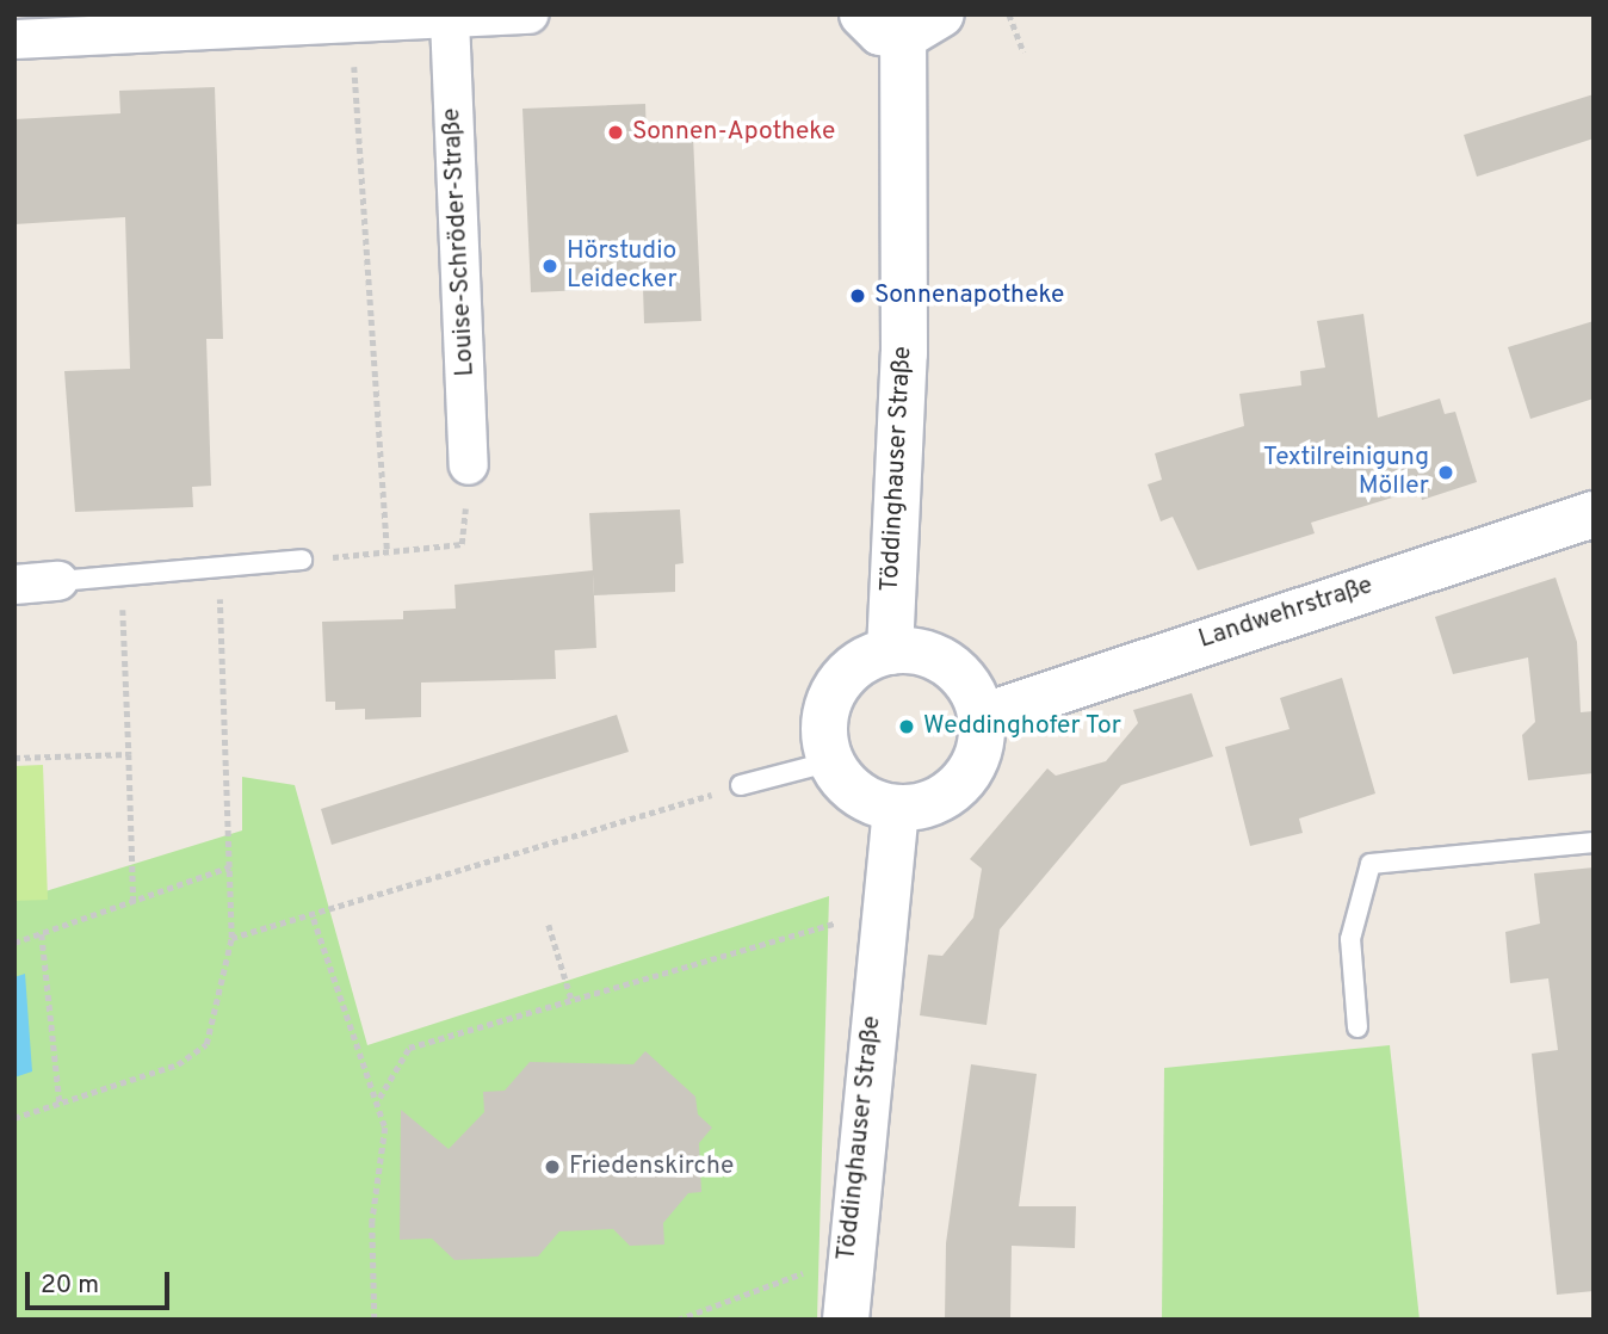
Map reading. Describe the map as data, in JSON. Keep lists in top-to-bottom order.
{
  "streets": {
    "main road": ["Töddinghauser Straße", "Landwehrstraße"],
    "street": ["Louise-Schröder-Straße"]
  },
  "crossings": [
    ["Töddinghauser Straße", "Landwehrstraße"]
  ],
  "places": [
    "Sonnen-Apotheke",
    "Hörstudio Leidecker",
    "Sonnenapotheke",
    "Textilreinigung Möller",
    "Weddinghofer Tor",
    "Friedenskirche"
  ],
  "scale_bar": "20 m"
}
